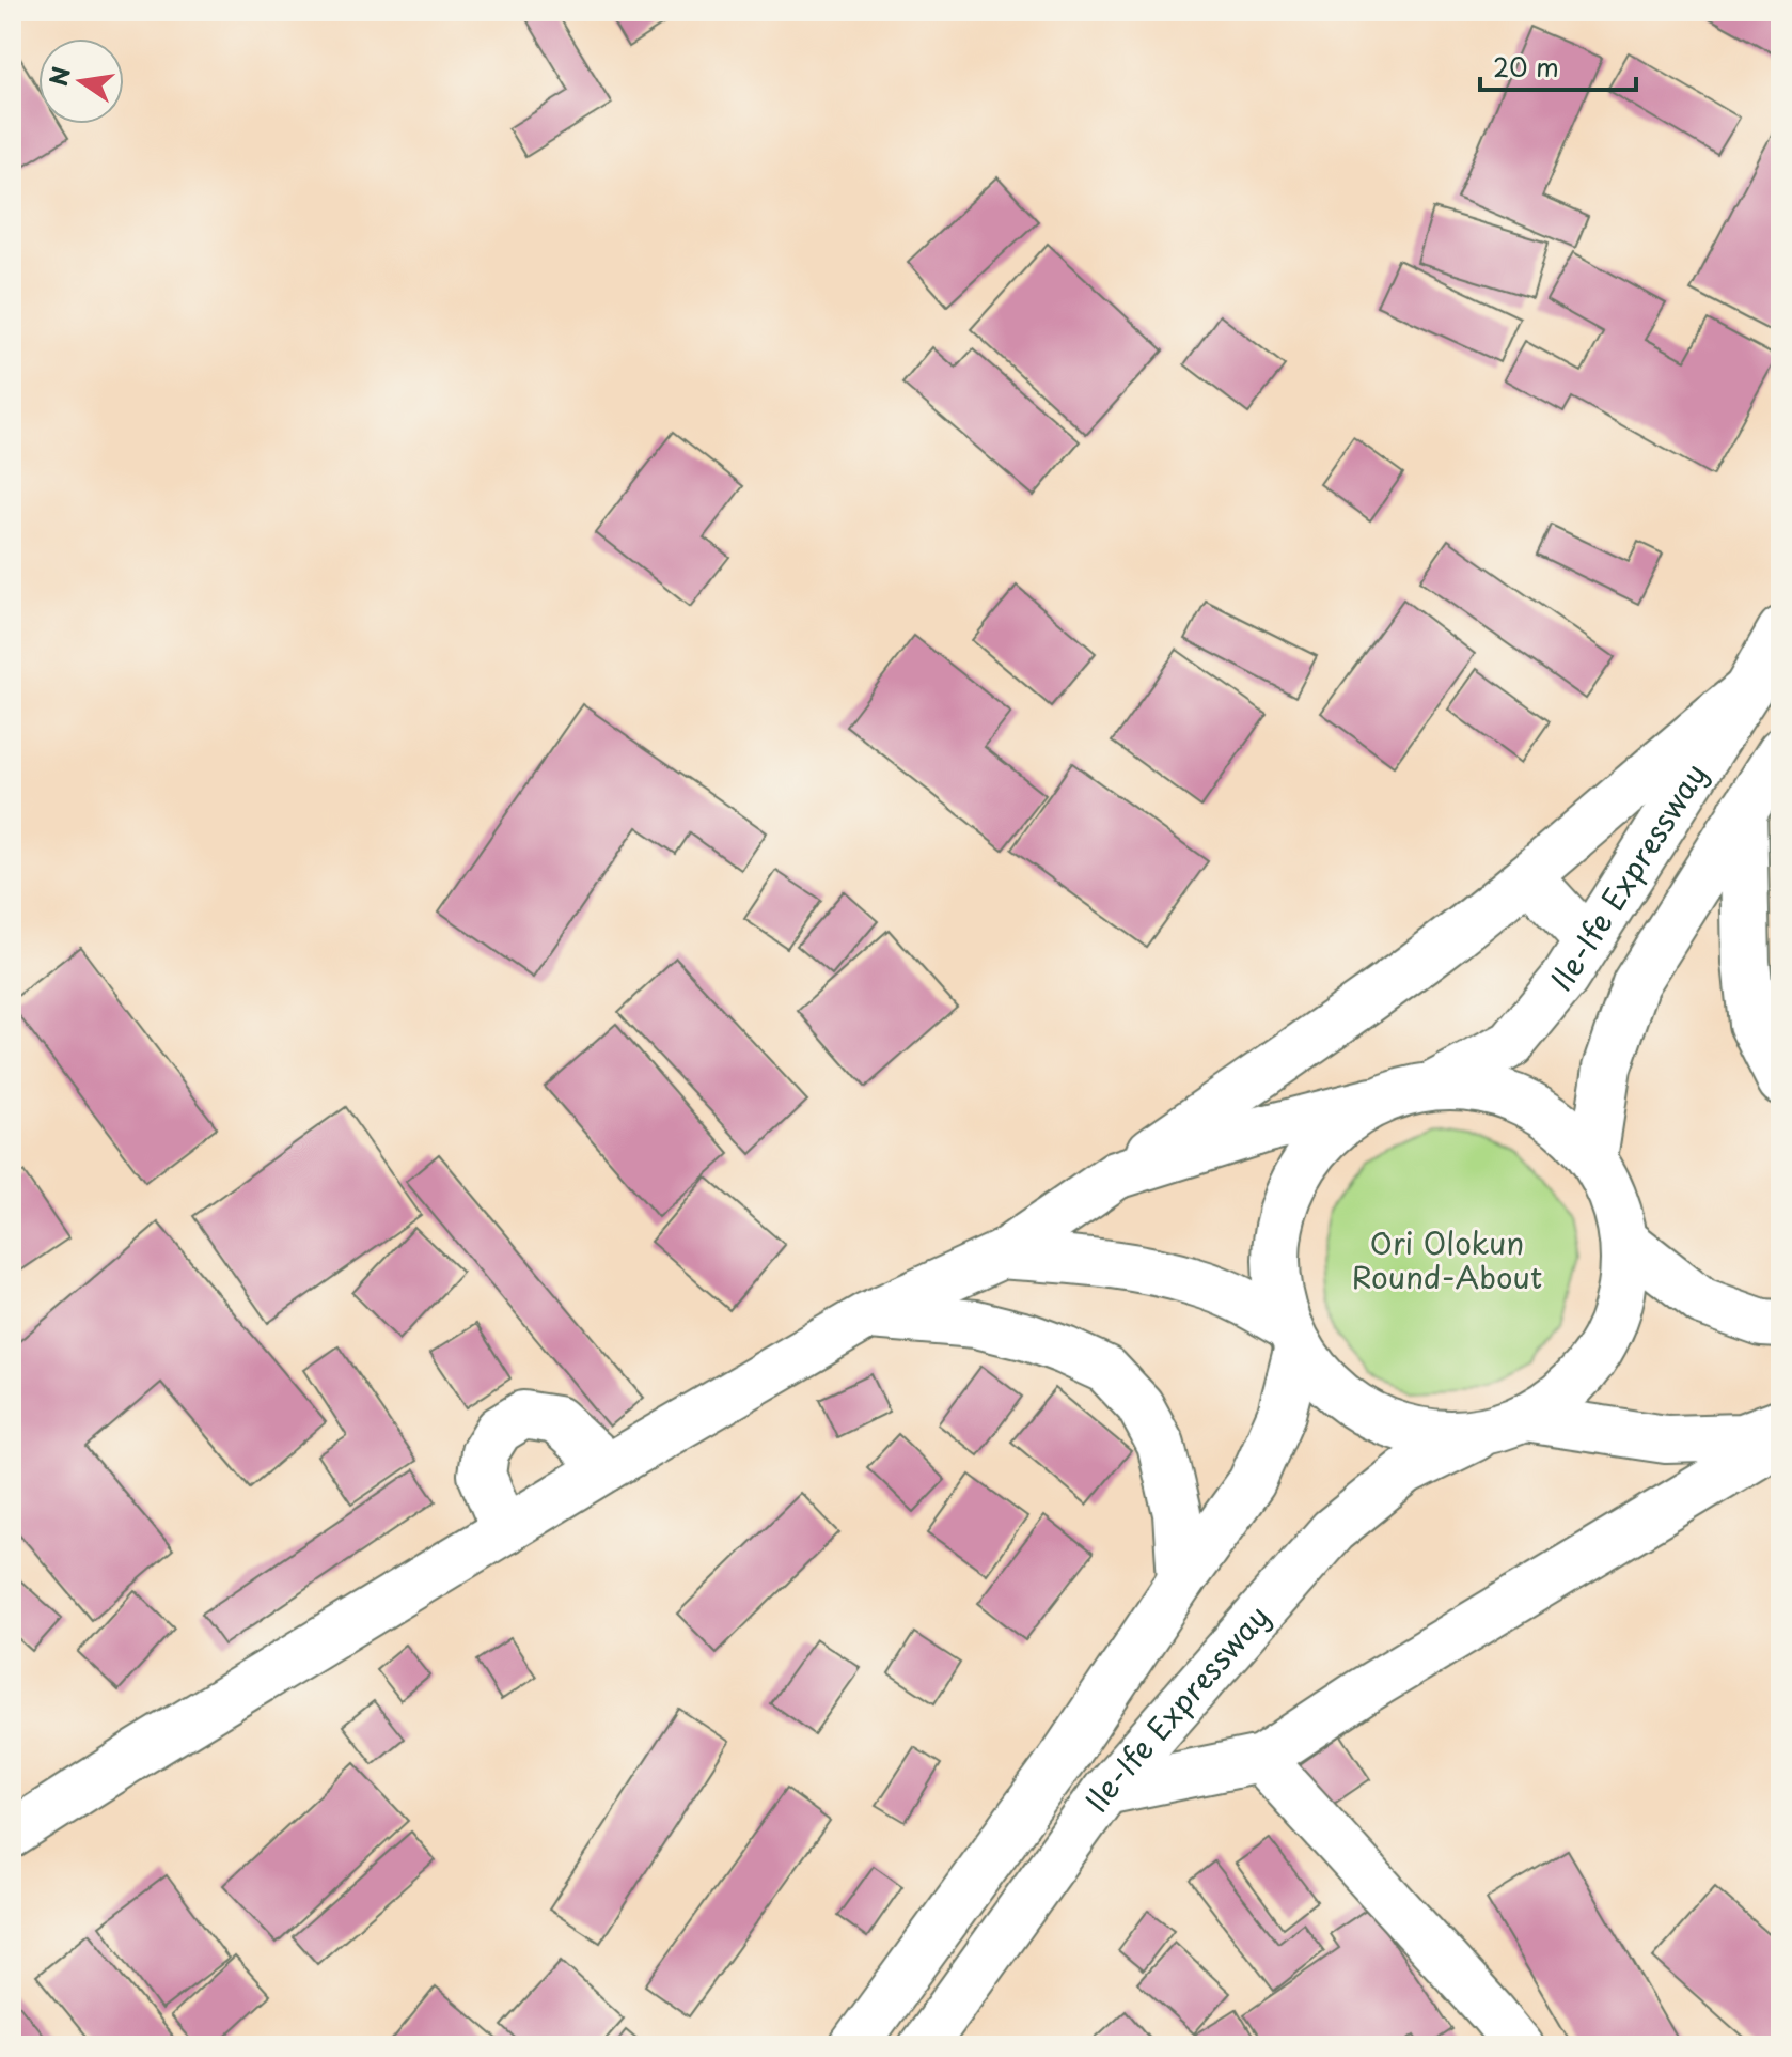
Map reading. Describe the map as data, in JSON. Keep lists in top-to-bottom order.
{
  "streets": {
    "main road": ["Ile-Ife Expressway"]
  },
  "parks": ["Ori Olokun Round-About"],
  "scale_bar": "20 m",
  "north": "left"
}
